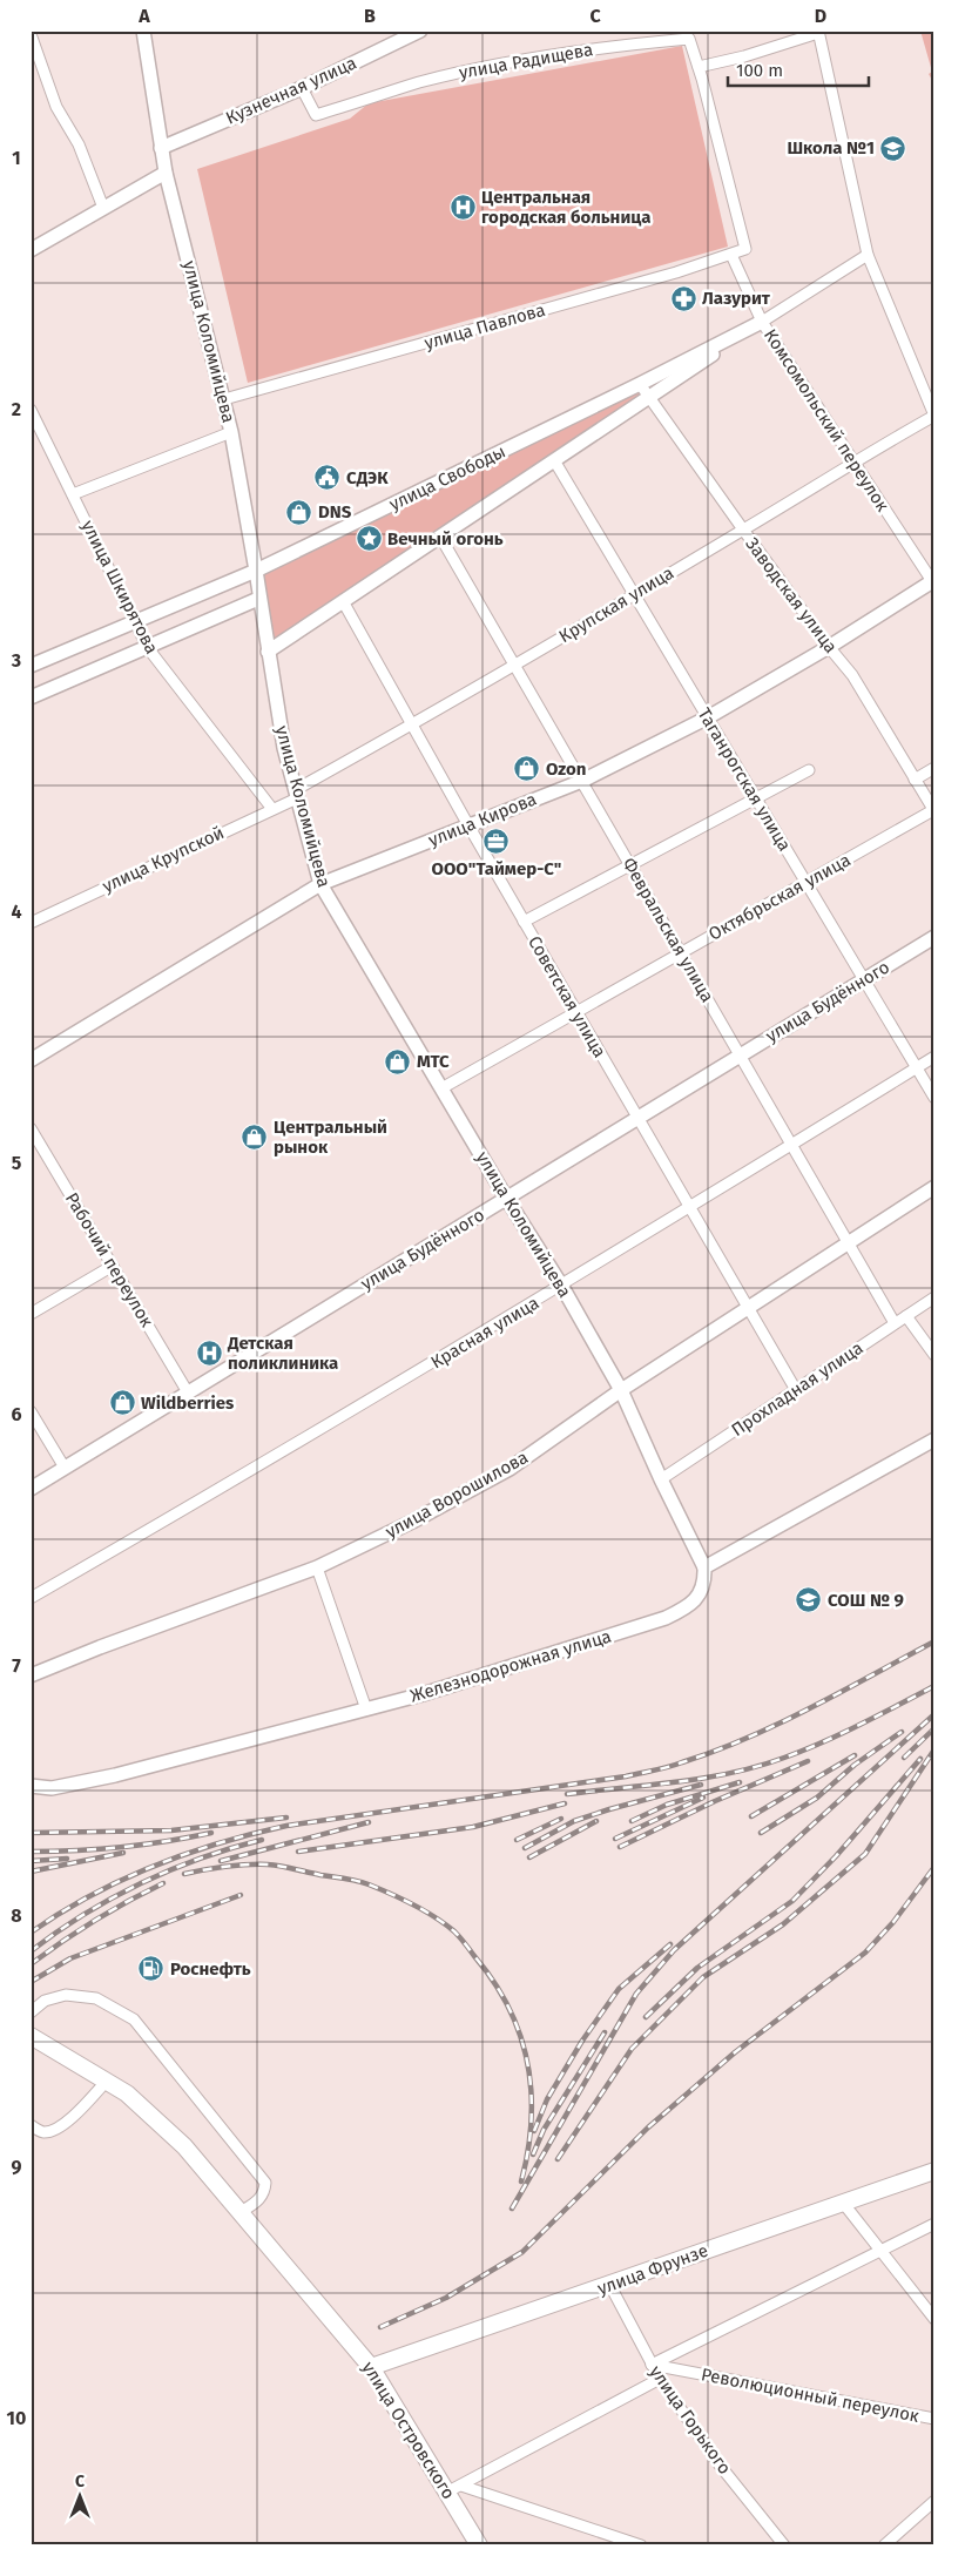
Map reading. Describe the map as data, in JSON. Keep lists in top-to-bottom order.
{
  "streets": {
    "main road": ["улица Фрунзе", "улица Островского"],
    "street": [
      "улица Радищева",
      "Кузнечная улица",
      "улица Павлова",
      "улица Коломийцева",
      "Комсомольский переулок",
      "улица Свободы",
      "улица Шкирятова",
      "Заводская улица",
      "Крупская улица",
      "Таганрогская улица",
      "улица Кирова",
      "улица Крупской",
      "Октябрьская улица",
      "Февральская улица",
      "Советская улица",
      "улица Будённого",
      "Рабочий переулок",
      "Красная улица",
      "Прохладная улица",
      "улица Ворошилова",
      "Железнодорожная улица",
      "Революционный переулок",
      "улица Горького"
    ]
  },
  "crossings": [
    ["улица Радищева", "Кузнечная улица"],
    ["улица Радищева", "улица Павлова"],
    ["Кузнечная улица", "улица Коломийцева"],
    ["улица Павлова", "улица Коломийцева"],
    ["улица Павлова", "Комсомольский переулок"],
    ["улица Коломийцева", "улица Свободы"],
    ["улица Коломийцева", "Крупская улица"],
    ["улица Коломийцева", "улица Кирова"],
    ["улица Коломийцева", "улица Крупской"],
    ["улица Коломийцева", "Октябрьская улица"],
    ["улица Коломийцева", "улица Будённого"],
    ["улица Коломийцева", "Красная улица"],
    ["улица Коломийцева", "Прохладная улица"],
    ["улица Коломийцева", "улица Ворошилова"],
    ["улица Коломийцева", "Железнодорожная улица"],
    ["Комсомольский переулок", "улица Свободы"],
    ["Комсомольский переулок", "Крупская улица"],
    ["Комсомольский переулок", "улица Кирова"],
    ["улица Свободы", "улица Шкирятова"],
    ["улица Свободы", "Заводская улица"],
    ["улица Свободы", "Таганрогская улица"],
    ["улица Свободы", "Февральская улица"],
    ["улица Свободы", "Советская улица"],
    ["улица Шкирятова", "улица Крупской"],
    ["Заводская улица", "Крупская улица"],
    ["Заводская улица", "улица Кирова"],
    ["Заводская улица", "Октябрьская улица"],
    ["Крупская улица", "Таганрогская улица"],
    ["Крупская улица", "улица Крупской"],
    ["Крупская улица", "Февральская улица"],
    ["Крупская улица", "Советская улица"],
    ["Таганрогская улица", "улица Кирова"],
    ["Таганрогская улица", "Октябрьская улица"],
    ["Таганрогская улица", "улица Будённого"],
    ["Таганрогская улица", "Красная улица"],
    ["улица Кирова", "Февральская улица"],
    ["улица Кирова", "Советская улица"],
    ["Октябрьская улица", "Февральская улица"],
    ["Октябрьская улица", "Советская улица"],
    ["Февральская улица", "улица Будённого"],
    ["Февральская улица", "Красная улица"],
    ["Февральская улица", "Прохладная улица"],
    ["Февральская улица", "улица Ворошилова"],
    ["Советская улица", "улица Будённого"],
    ["Советская улица", "Красная улица"],
    ["Советская улица", "Прохладная улица"],
    ["Советская улица", "улица Ворошилова"],
    ["улица Будённого", "Рабочий переулок"],
    ["улица Фрунзе", "улица Горького"],
    ["улица Фрунзе", "улица Островского"],
    ["Революционный переулок", "улица Горького"]
  ],
  "places": {
    "school or university": ["Школа №1", "СОШ № 9"],
    "hospital": ["Центральная городская больница", "Детская поликлиника"],
    "pharmacy": ["Лазурит"],
    "public building": ["СДЭК"],
    "shop": [
      "DNS",
      "Ozon",
      "МТС",
      "Центральный рынок",
      "Wildberries"
    ],
    "place": ["Вечный огонь"],
    "office": ["ООО\"Таймер-С\""],
    "fuel station": ["Роснефть"]
  },
  "scale_bar": "100 m",
  "north": "top",
  "grid": {
    "columns": [
      "A",
      "B",
      "C",
      "D"
    ],
    "rows": [
      "1",
      "2",
      "3",
      "4",
      "5",
      "6",
      "7",
      "8",
      "9",
      "10"
    ]
  }
}
